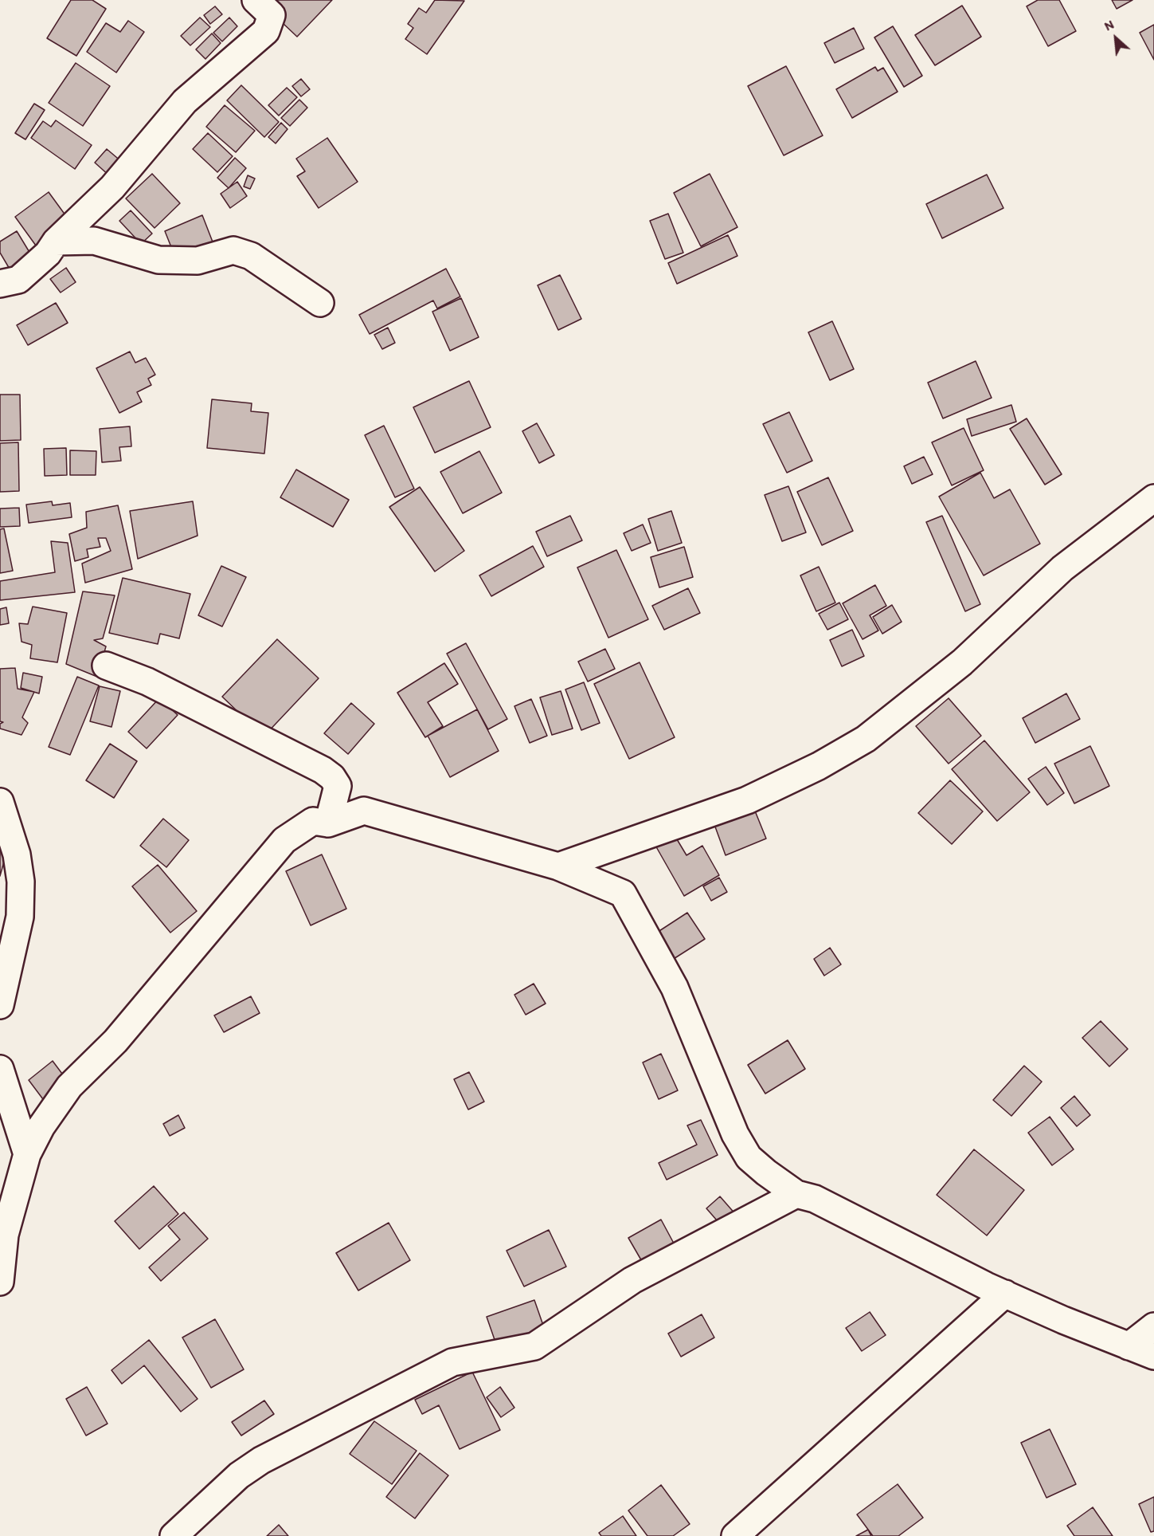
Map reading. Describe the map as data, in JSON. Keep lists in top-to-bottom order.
{
  "north": "top left"
}
